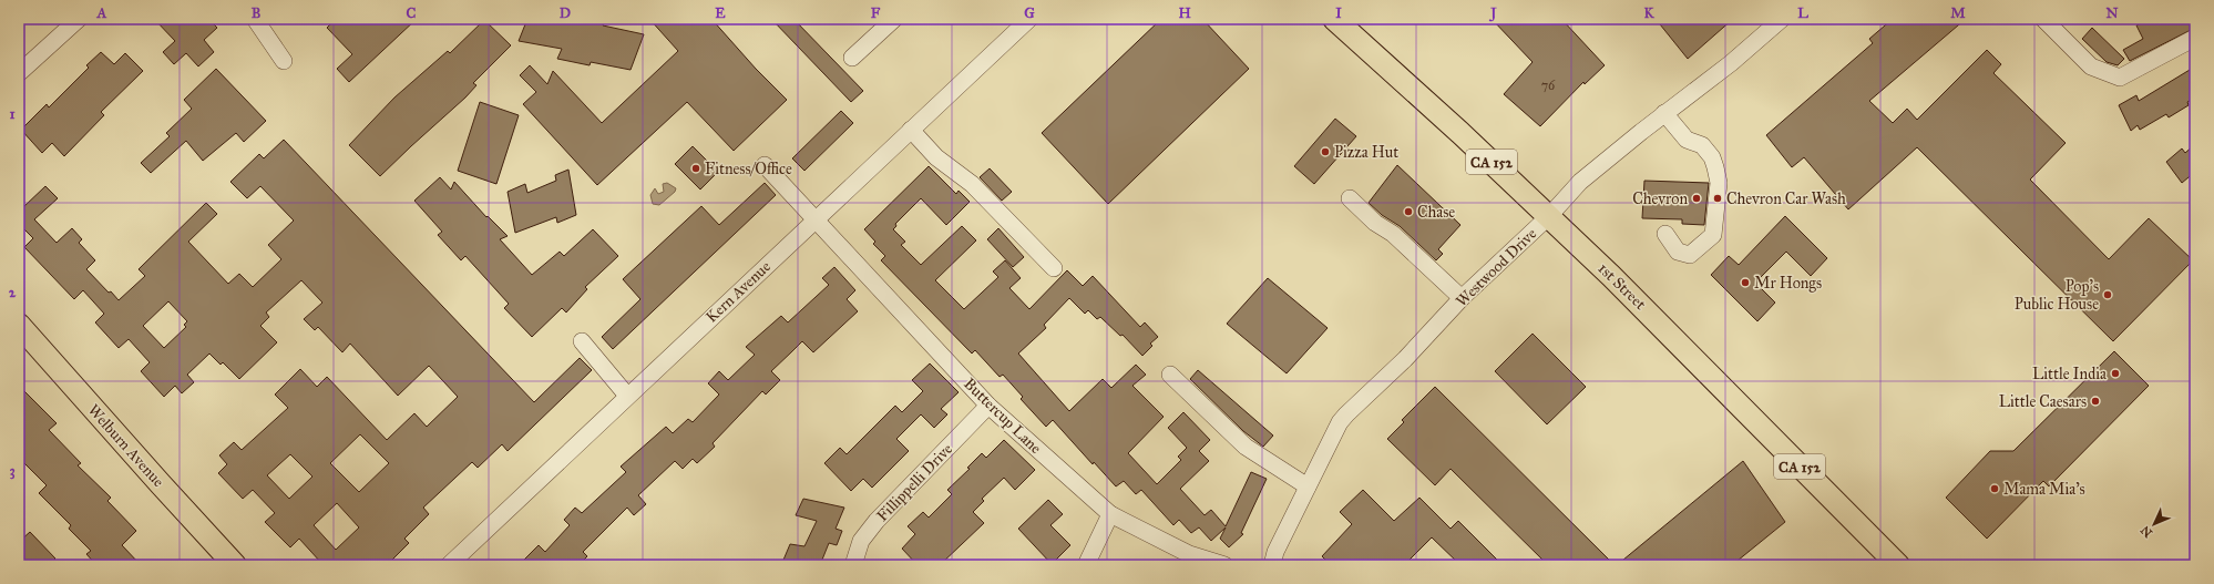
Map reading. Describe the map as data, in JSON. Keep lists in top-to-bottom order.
{
  "streets": {
    "main road": ["CA 152", "1st Street", "Welburn Avenue"],
    "street": [
      "Westwood Drive",
      "Kern Avenue",
      "Buttercup Lane",
      "Fillippelli Drive"
    ]
  },
  "crossings": [
    ["Westwood Drive", "1st Street"],
    ["Kern Avenue", "Buttercup Lane"],
    ["Buttercup Lane", "Fillippelli Drive"]
  ],
  "places": [
    "Pizza Hut",
    "Fitness/Office",
    "Chevron",
    "Chevron Car Wash",
    "Chase",
    "Mr Hongs",
    "Pop’s Public House",
    "Little India",
    "Little Caesars",
    "Mama Mia's"
  ],
  "house_numbers": ["76"],
  "north": "bottom left",
  "grid": {
    "columns": [
      "A",
      "B",
      "C",
      "D",
      "E",
      "F",
      "G",
      "H",
      "I",
      "J",
      "K",
      "L",
      "M",
      "N"
    ],
    "rows": ["1", "2", "3"]
  }
}
